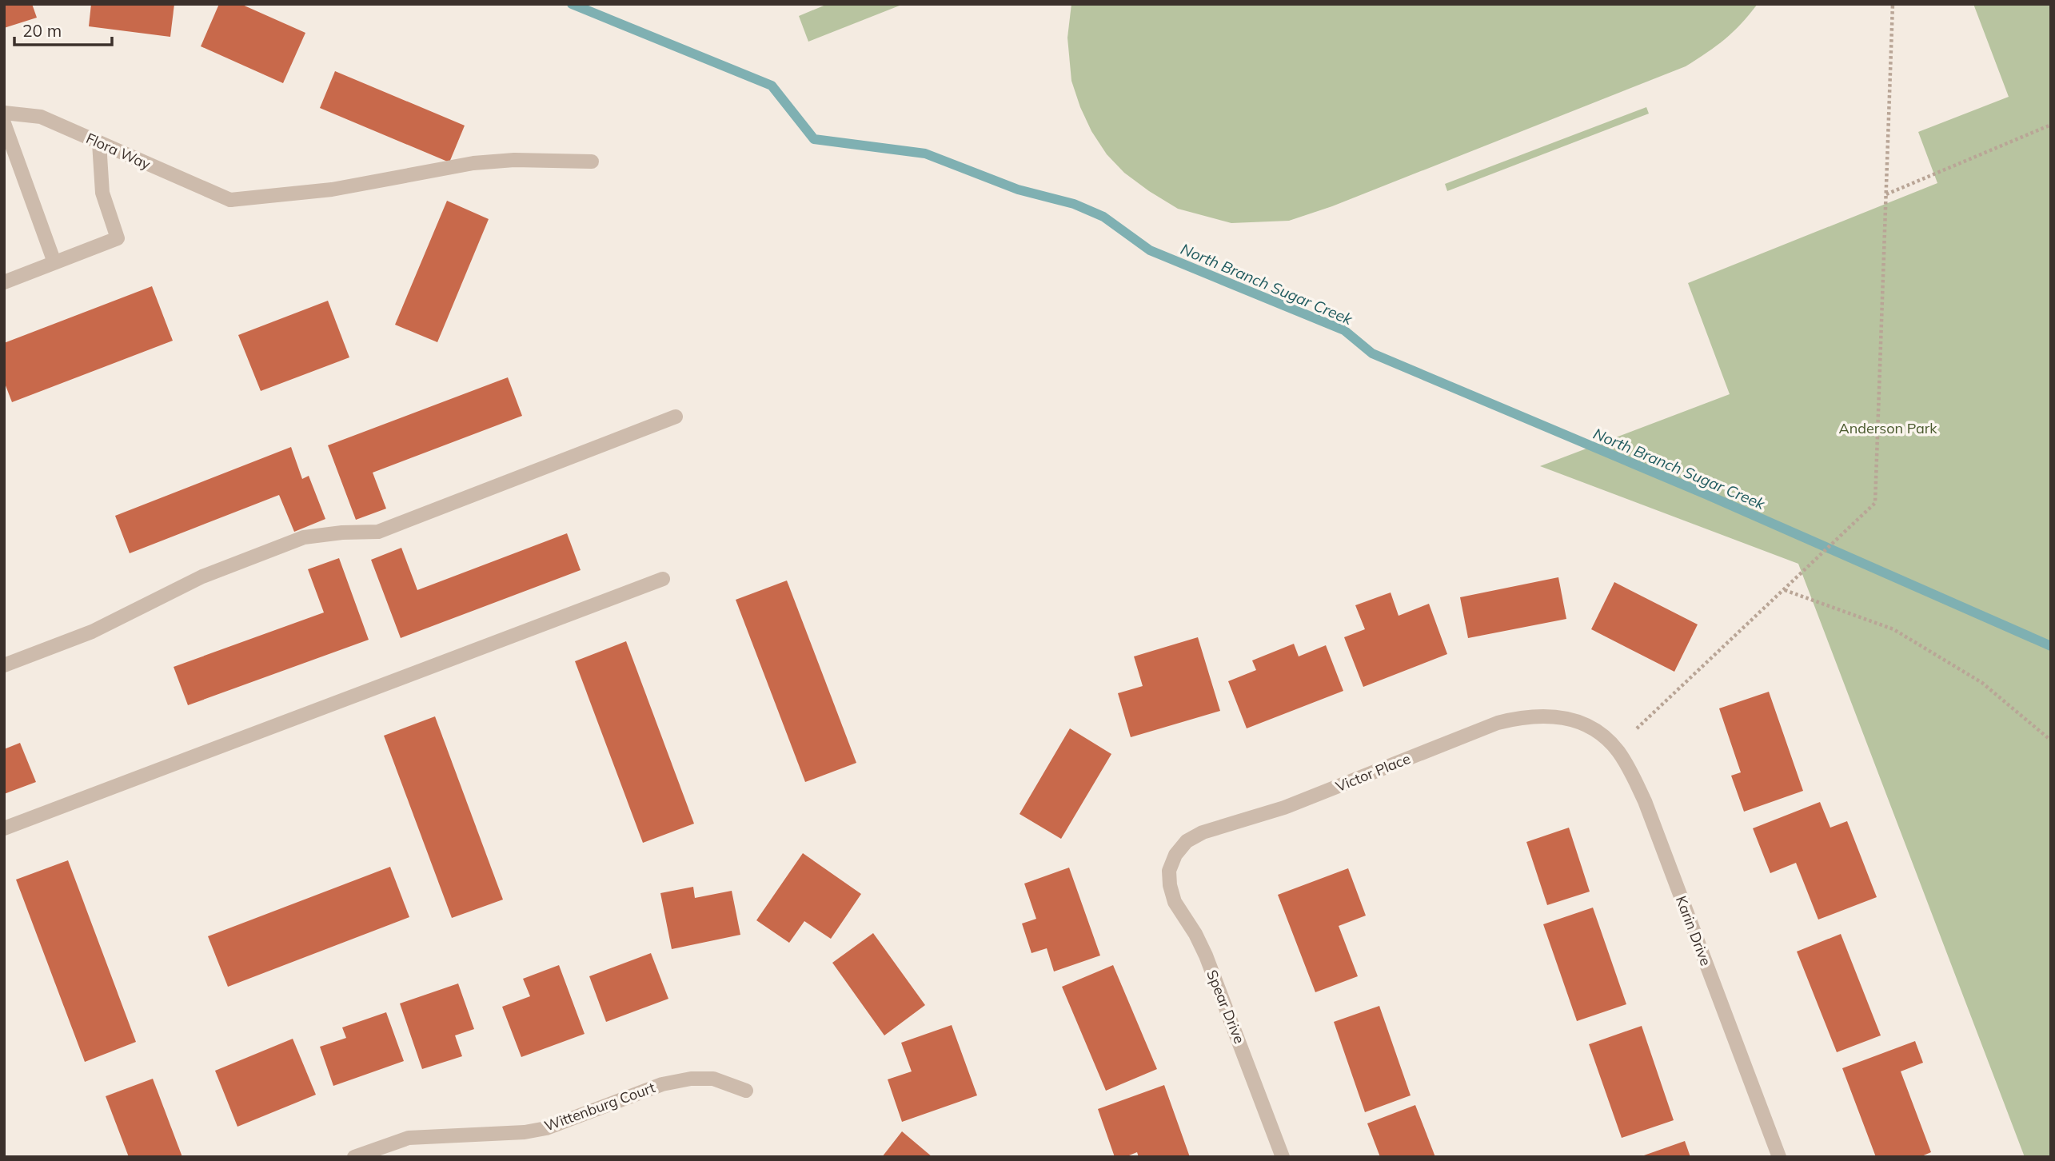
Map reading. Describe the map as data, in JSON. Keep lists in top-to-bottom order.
{
  "streets": {
    "street": [
      "Flora Way",
      "Victor Place",
      "Karin Drive",
      "Spear Drive",
      "Wittenburg Court"
    ]
  },
  "crossings": [
    ["Victor Place", "Karin Drive"],
    ["Victor Place", "Spear Drive"]
  ],
  "water": ["North Branch Sugar Creek"],
  "parks": ["Anderson Park"],
  "scale_bar": "20 m"
}
